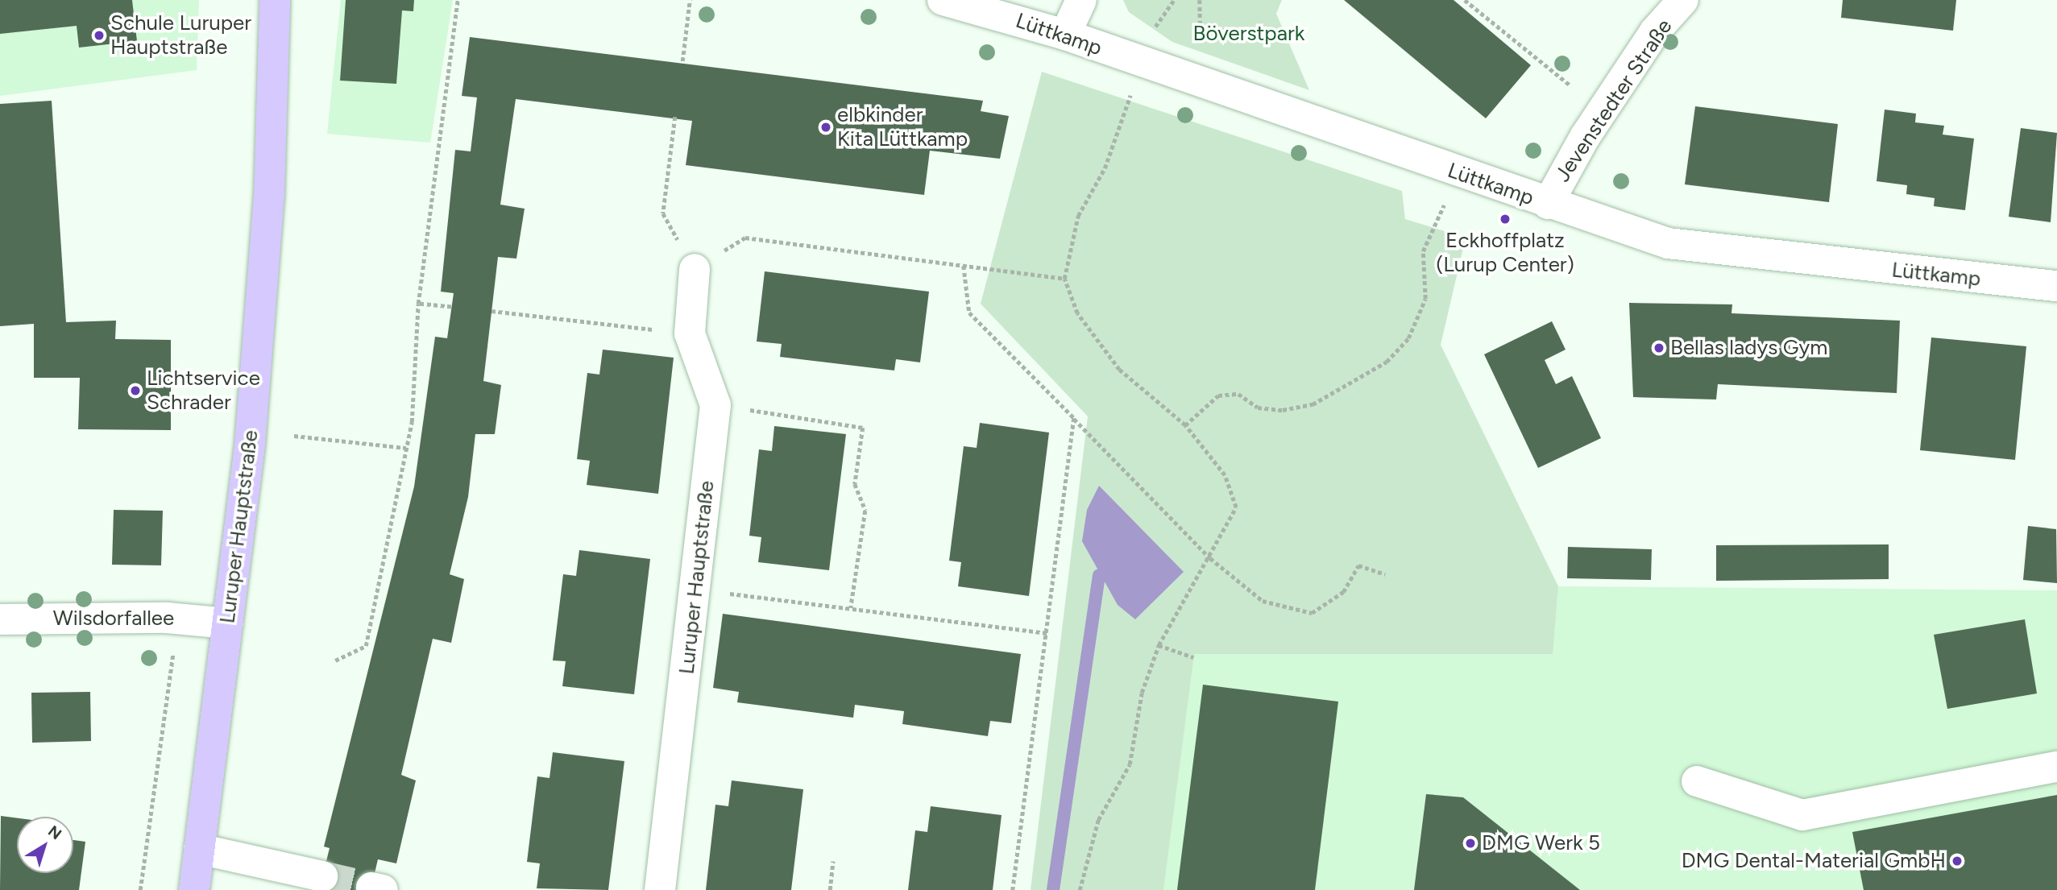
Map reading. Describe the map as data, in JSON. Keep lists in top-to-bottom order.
{
  "streets": {
    "main road": ["Luruper Hauptstraße"],
    "street": ["Lüttkamp", "Jevenstedter Straße", "Wilsdorfallee"]
  },
  "crossings": [
    ["Lüttkamp", "Jevenstedter Straße"],
    ["Luruper Hauptstraße", "Wilsdorfallee"]
  ],
  "parks": ["Böverstpark"],
  "places": [
    "Schule Luruper Hauptstraße",
    "elbkinder Kita Lüttkamp",
    "Eckhoffplatz (Lurup Center)",
    "Bellas ladys Gym",
    "Lichtservice Schrader",
    "DMG Werk 5",
    "DMG Dental-Material GmbH"
  ],
  "north": "top right"
}
